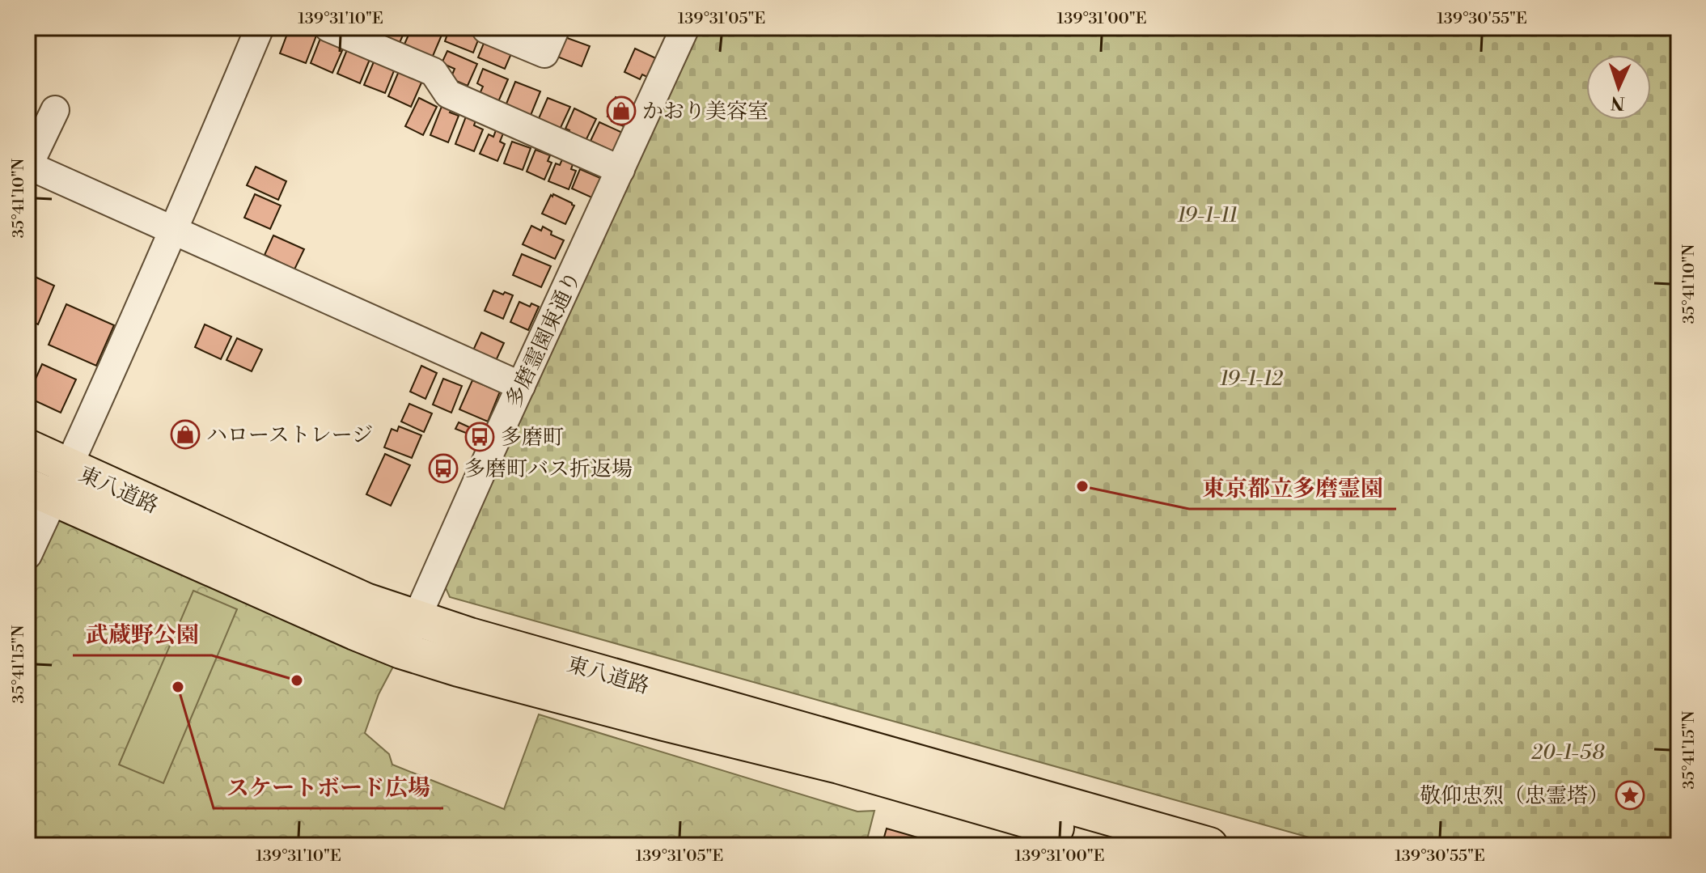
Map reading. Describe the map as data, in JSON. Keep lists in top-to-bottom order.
{
  "streets": {
    "main road": ["東八道路"],
    "street": ["多磨霊園東通り"]
  },
  "crossings": [
    ["多磨霊園東通り", "東八道路"]
  ],
  "parks": ["19-1-11", "19-1-12", "20-1-58"],
  "places": {
    "shop": ["かおり美容室", "ハローストレージ"],
    "bus stop": ["多磨町", "多磨町バス折返場"],
    "other": ["東京都立多磨霊園", "武蔵野公園", "スケートボード広場"],
    "place": ["敬仰忠烈（忠霊塔）"]
  },
  "north": "bottom",
  "coordinates": [
    "139°31'10\"E",
    "139°31'05\"E",
    "139°31'00\"E",
    "139°30'55\"E",
    "35°41'10\"N",
    "35°41'15\"N"
  ]
}
